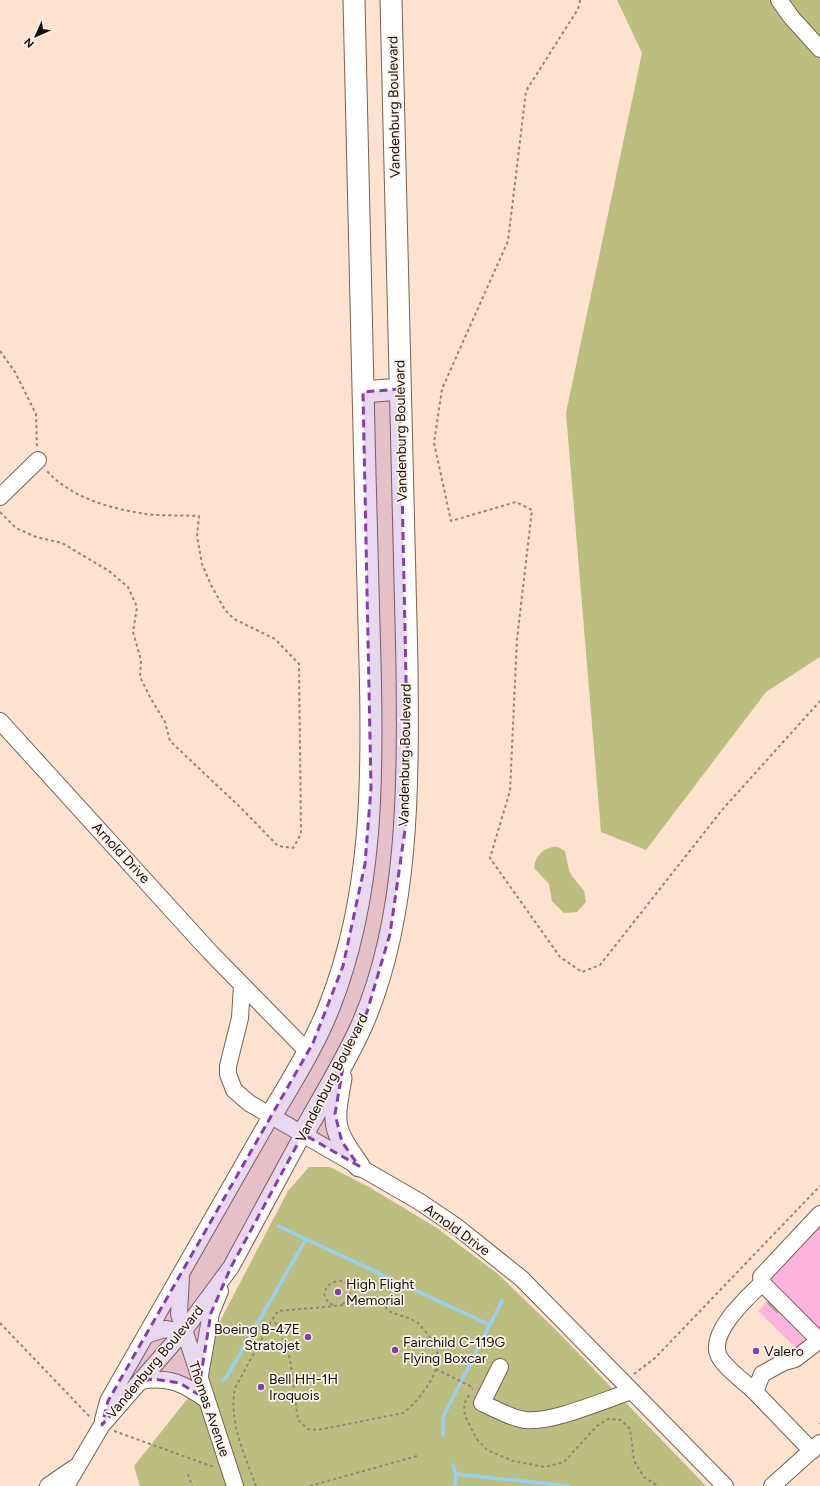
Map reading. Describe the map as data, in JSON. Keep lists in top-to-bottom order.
{
  "streets": {
    "main road": ["Vandenburg Boulevard"],
    "street": ["Arnold Drive", "Thomas Avenue"]
  },
  "crossings": [
    ["Vandenburg Boulevard", "Arnold Drive"],
    ["Vandenburg Boulevard", "Thomas Avenue"]
  ],
  "places": [
    "High Flight Memorial",
    "Boeing B-47E Stratojet",
    "Fairchild C-119G Flying Boxcar",
    "Valero",
    "Bell HH-1H Iroquois"
  ],
  "north": "bottom left"
}
